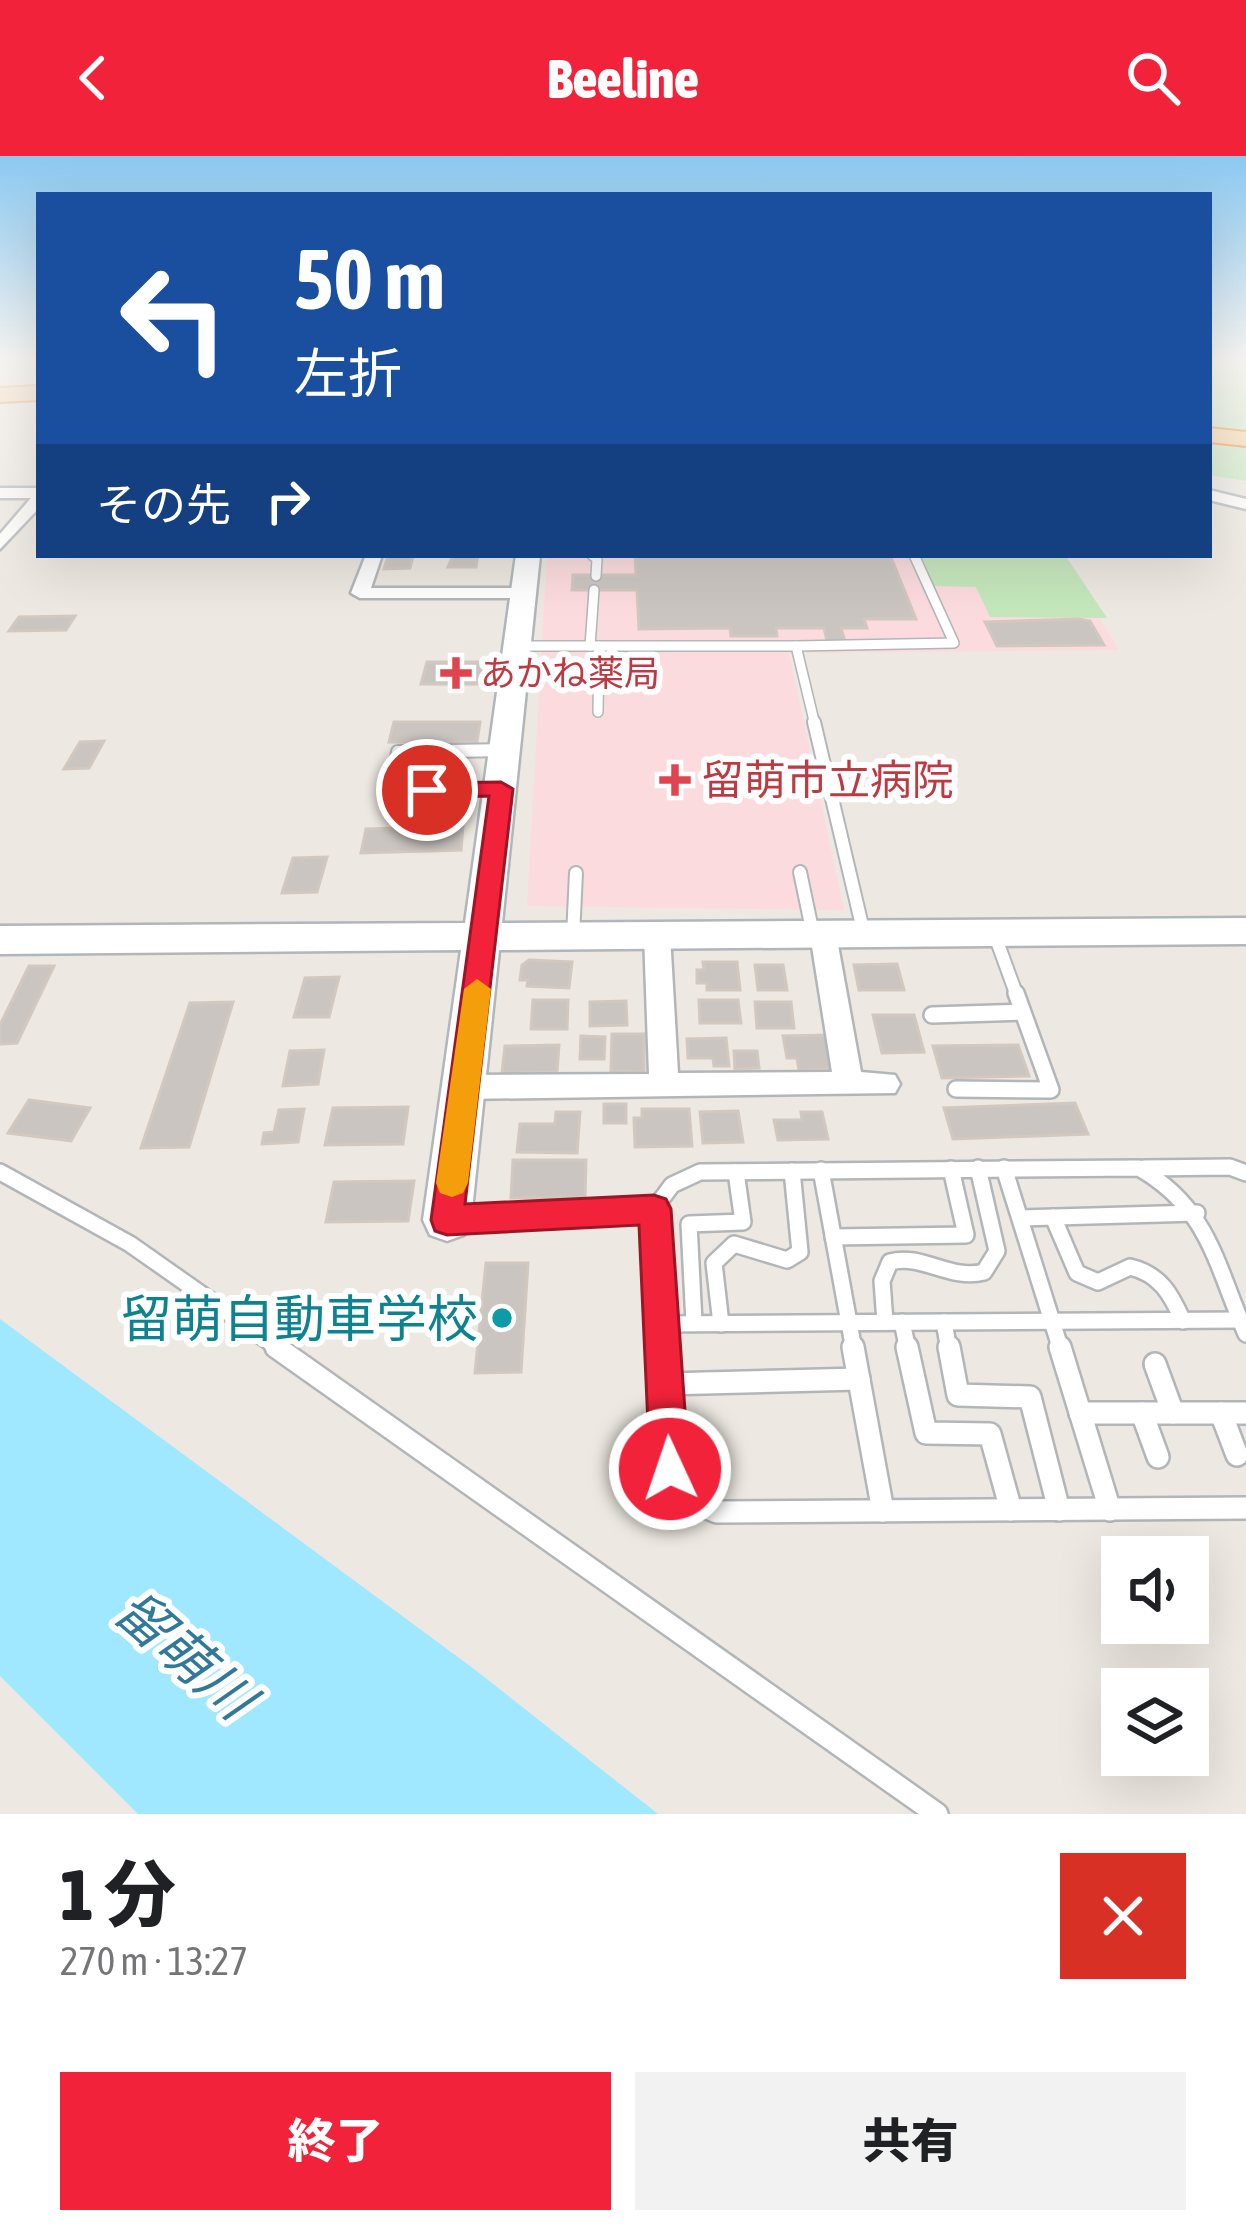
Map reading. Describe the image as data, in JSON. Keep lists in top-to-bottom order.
{
  "water": ["留萌川"],
  "places": {
    "health": ["あかね薬局", "留萌市立病院"],
    "other": ["留萌自動車学校"]
  },
  "page": {
    "header": "Beeline",
    "turn": ["50 m", "左折"],
    "then": "その先",
    "heading": ["1 分", "270 m · 13:27"],
    "buttons": ["終了", "共有"]
  }
}
